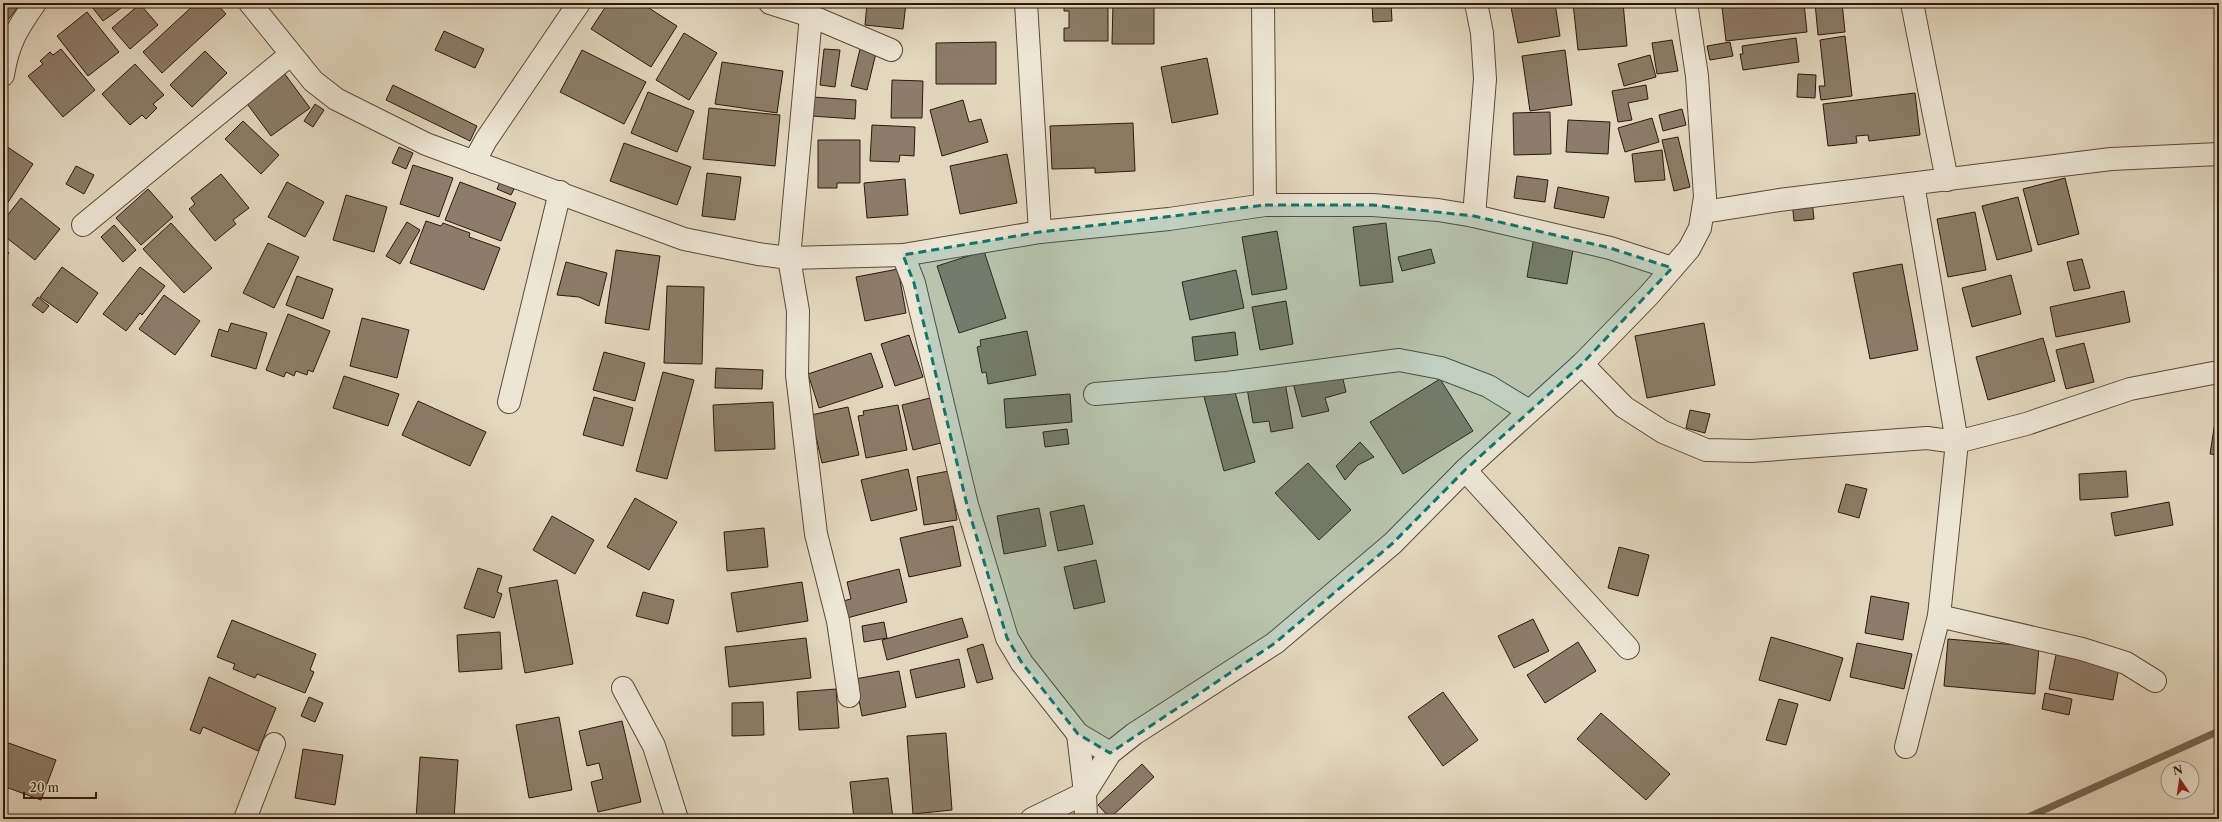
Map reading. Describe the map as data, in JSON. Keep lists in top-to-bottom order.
{
  "scale_bar": "20 m",
  "north": "top"
}
